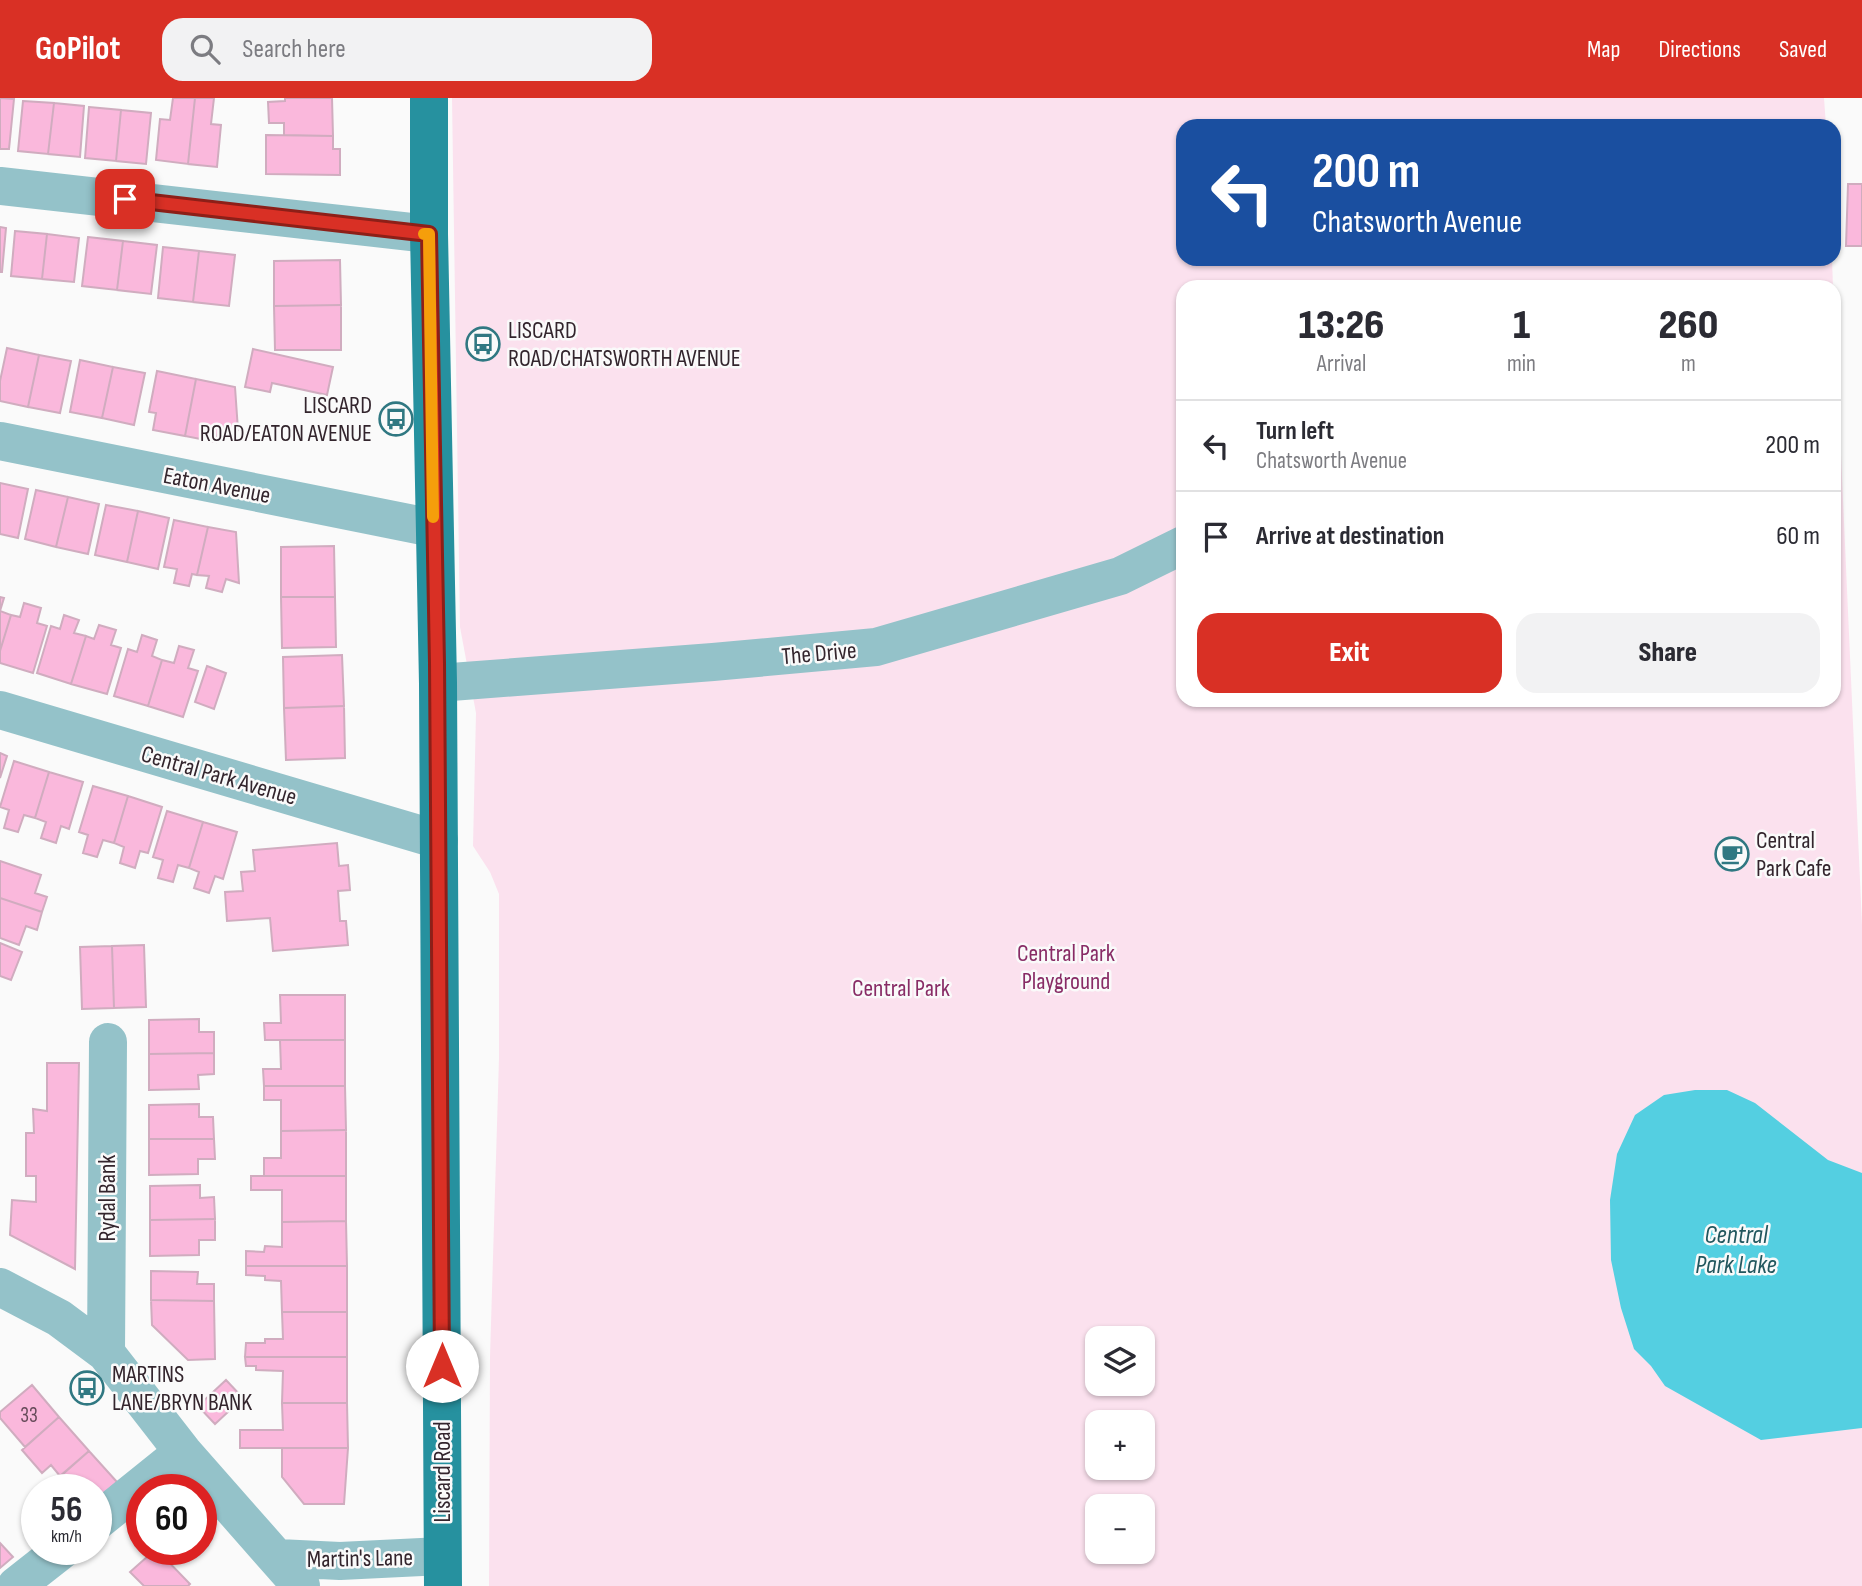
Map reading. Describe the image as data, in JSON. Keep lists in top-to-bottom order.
{
  "streets": {
    "main road": ["Liscard Road"],
    "street": [
      "Eaton Avenue",
      "The Drive",
      "Central Park Avenue",
      "Rydal Bank",
      "Martin's Lane"
    ]
  },
  "crossings": [
    ["Eaton Avenue", "Liscard Road"],
    ["The Drive", "Liscard Road"],
    ["Central Park Avenue", "Liscard Road"],
    ["Rydal Bank", "Martin's Lane"],
    ["Liscard Road", "Martin's Lane"]
  ],
  "water": ["Central Park Lake"],
  "parks": ["Central Park Playground", "Central Park"],
  "places": {
    "bus stop": ["LISCARD ROAD/CHATSWORTH AVENUE", "LISCARD ROAD/EATON AVENUE", "MARTINS LANE/BRYN BANK"],
    "cafe": ["Central Park Cafe"]
  },
  "house_numbers": ["33"],
  "page": {
    "header": "GoPilot",
    "search": "Search here",
    "nav": ["Map", "Directions", "Saved"],
    "turn": ["200 m", "Chatsworth Avenue"],
    "eta": [
      "13:26",
      "Arrival",
      "1",
      "min",
      "260",
      "m"
    ],
    "list": [
      {
        "name": "Turn left",
        "note": "Chatsworth Avenue",
        "value": "200 m"
      },
      {
        "name": "Arrive at destination",
        "value": "60 m"
      }
    ],
    "buttons": ["Exit", "Share"],
    "map_buttons": ["+", "−"],
    "speed": "56 km/h",
    "limit": "60"
  }
}
